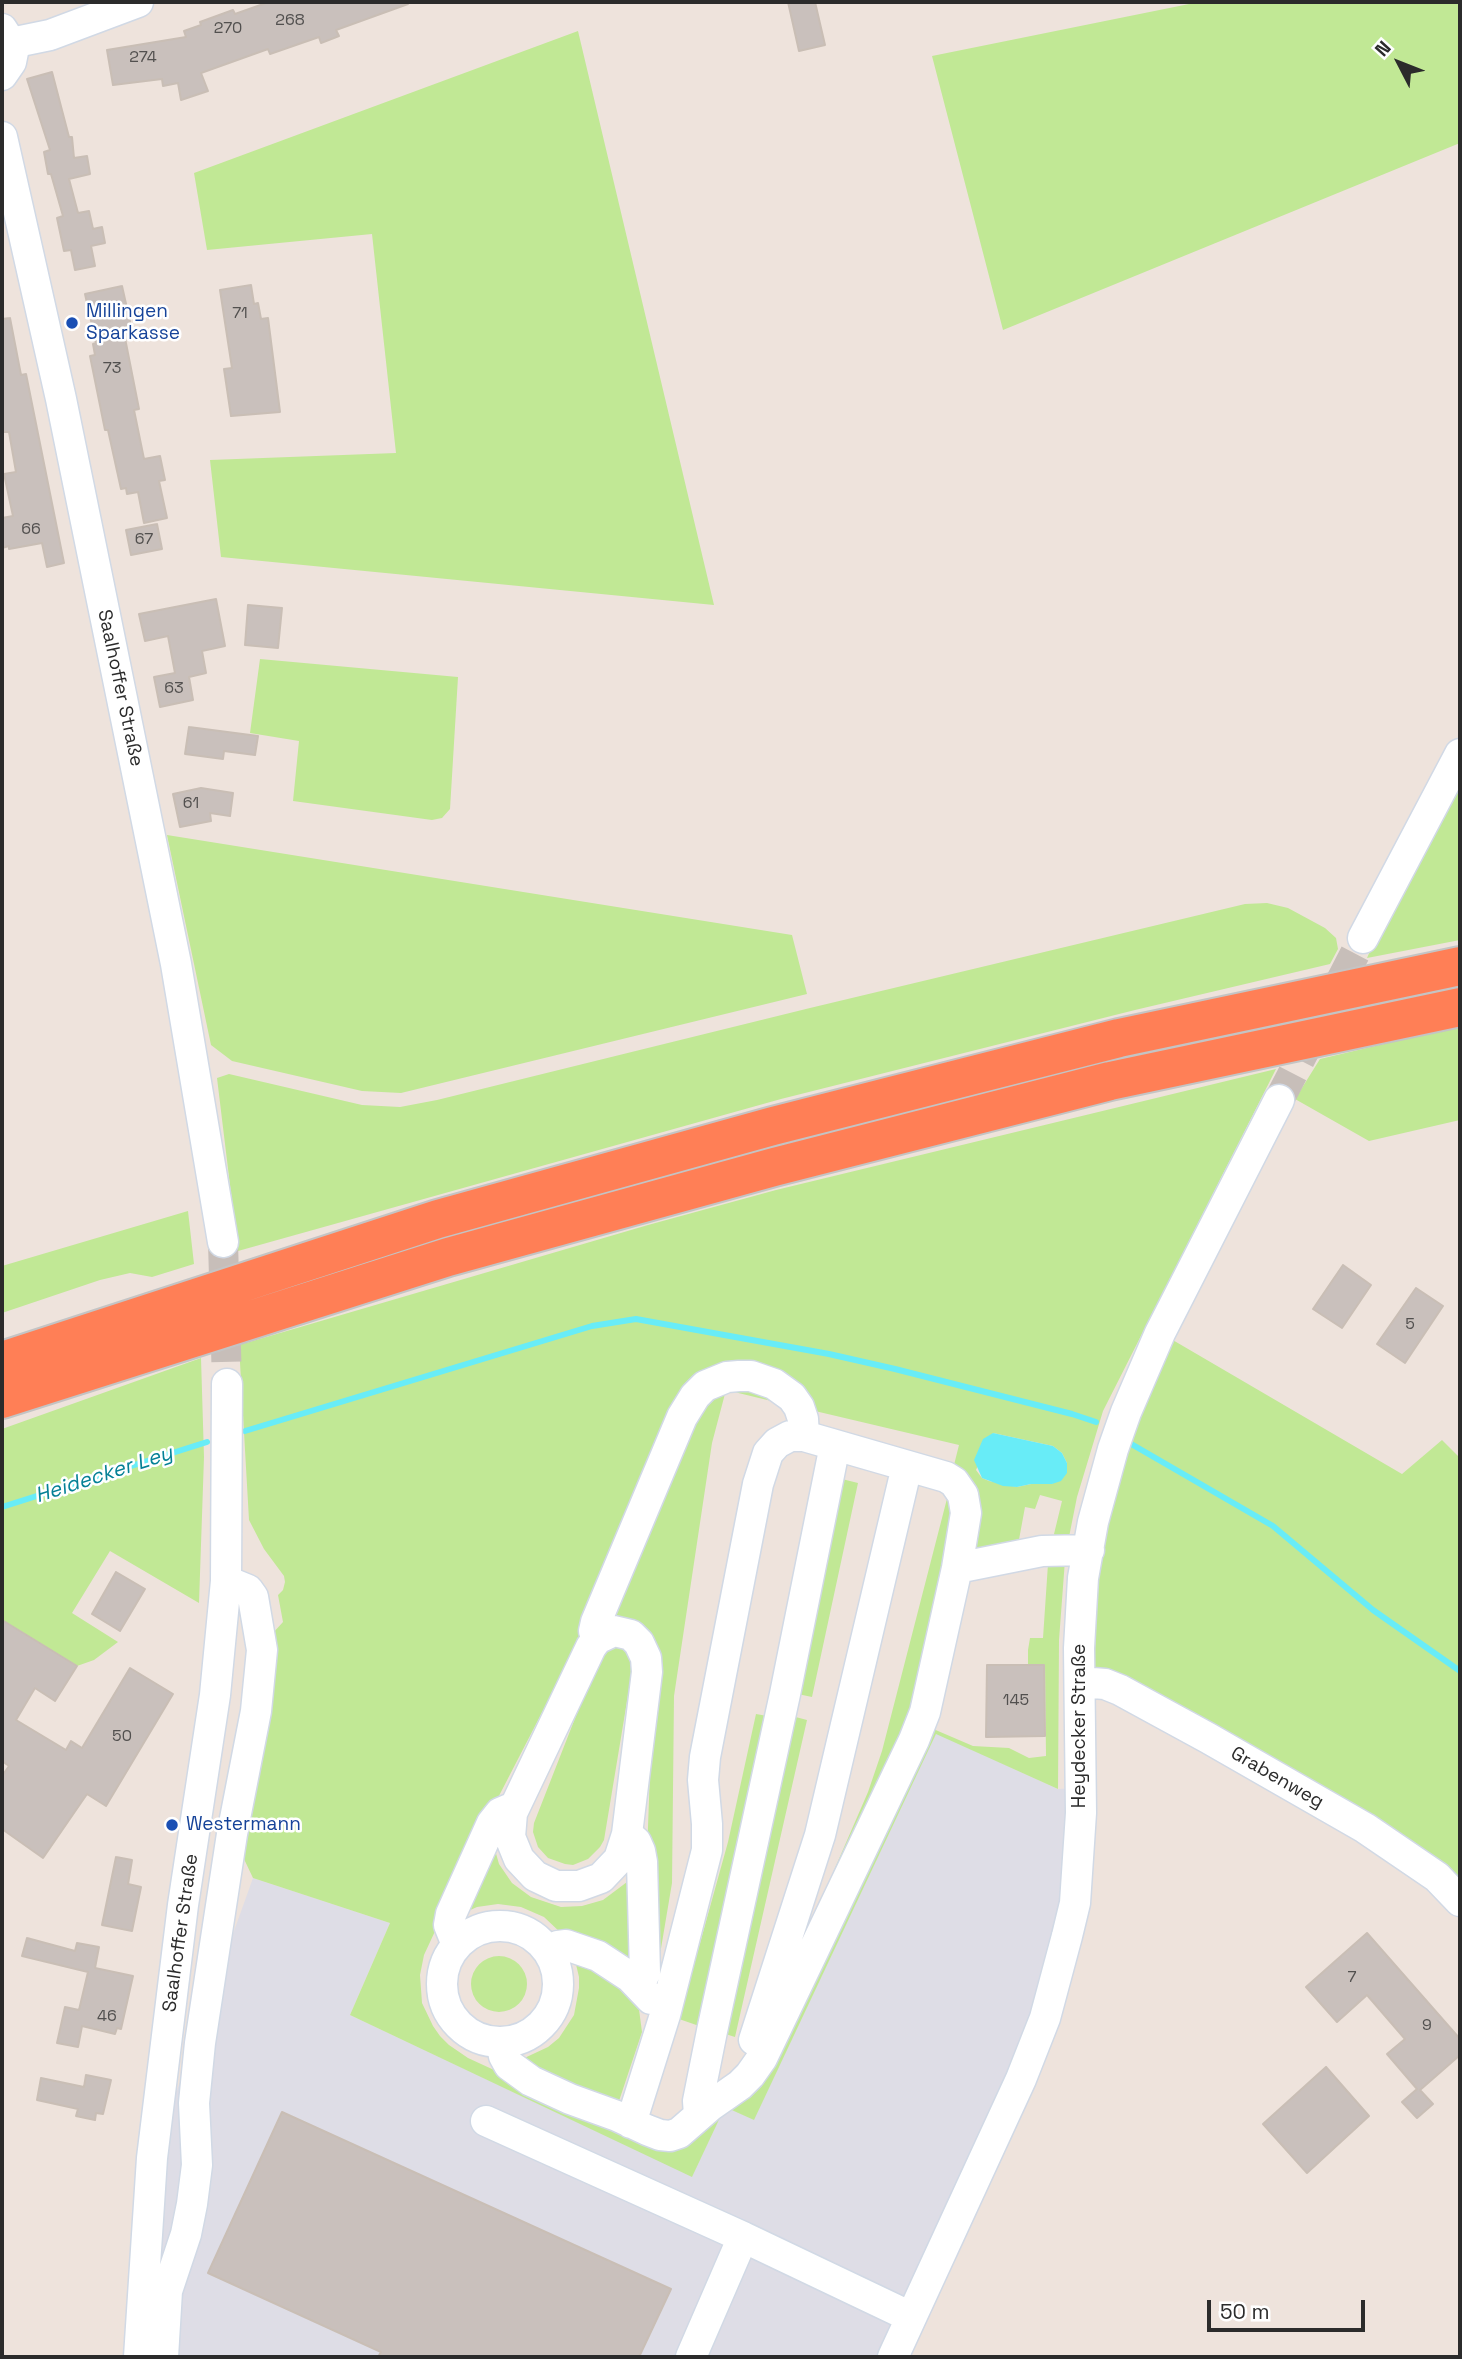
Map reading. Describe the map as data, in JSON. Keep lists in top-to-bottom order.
{
  "streets": {
    "street": ["Saalhoffer Straße", "Heydecker Straße", "Grabenweg"]
  },
  "crossings": [
    ["Heydecker Straße", "Grabenweg"]
  ],
  "water": ["Heidecker Ley"],
  "places": ["Millingen Sparkasse", "Westermann"],
  "house_numbers": [
    "268",
    "270",
    "274",
    "71",
    "73",
    "66",
    "67",
    "63",
    "61",
    "5",
    "145",
    "50",
    "7",
    "46",
    "9"
  ],
  "scale_bar": "50 m",
  "north": "top left"
}
